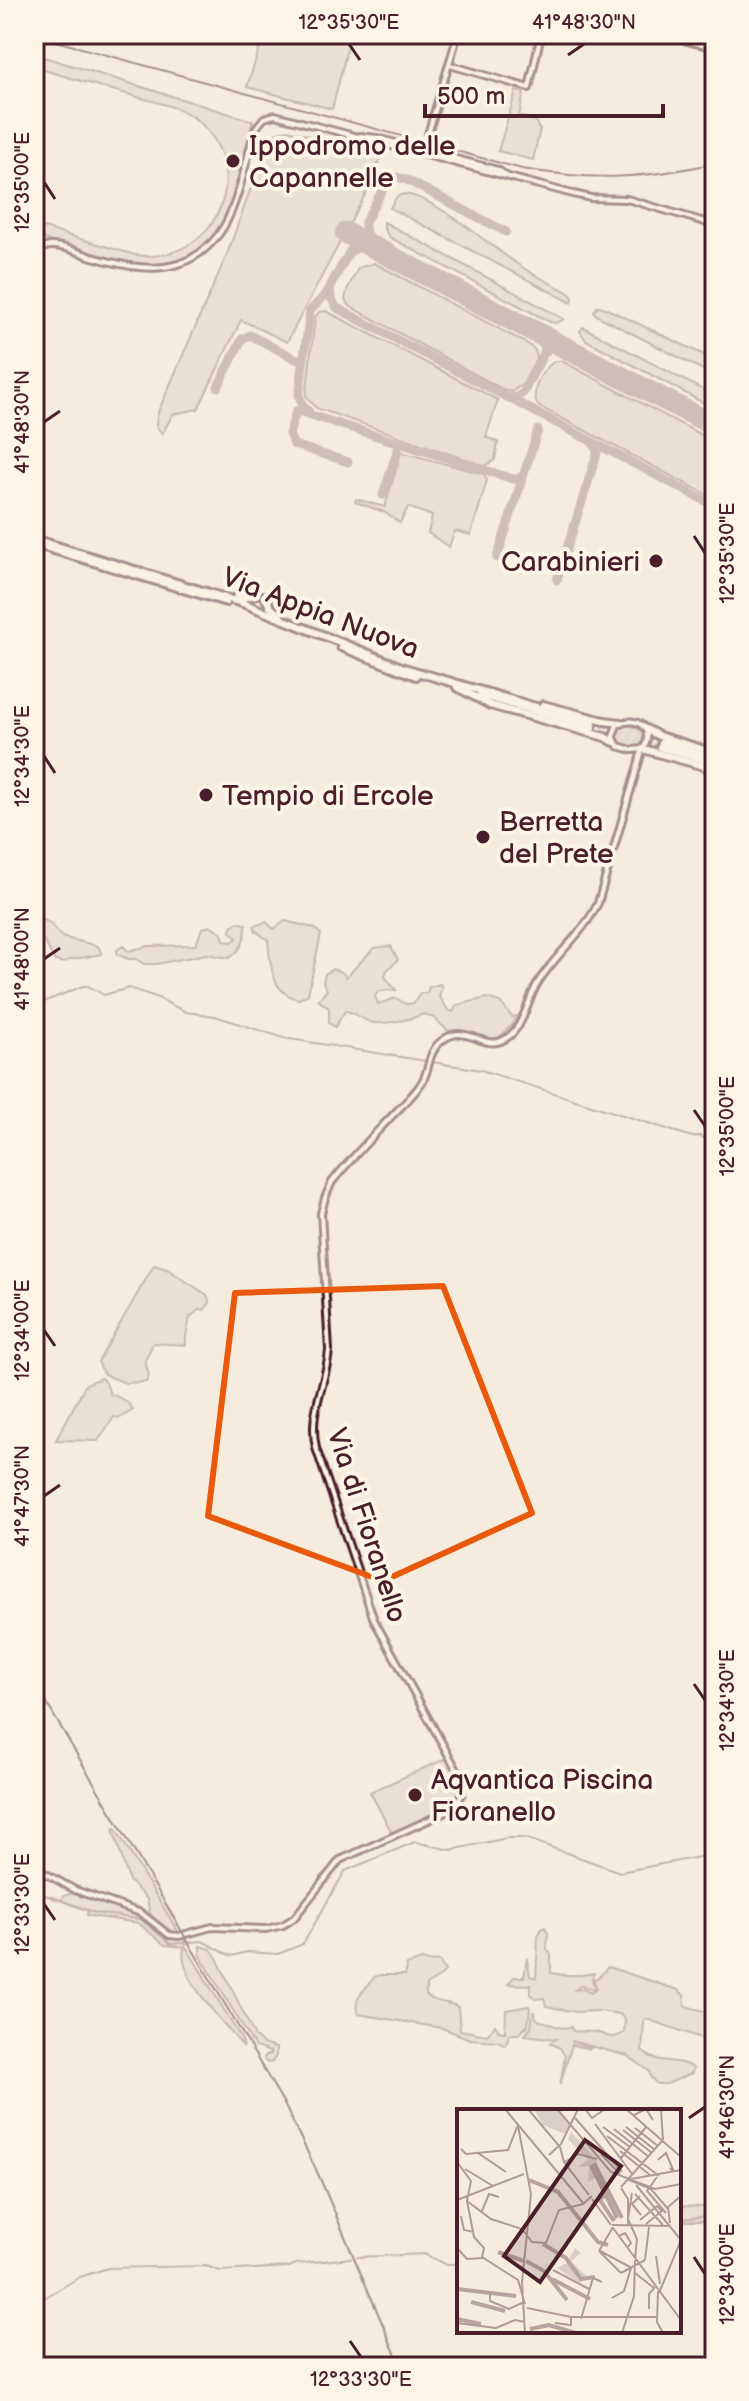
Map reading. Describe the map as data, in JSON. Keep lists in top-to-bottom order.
{
  "streets": {
    "main road": ["Via Appia Nuova"],
    "street": ["Via di Fioranello"]
  },
  "places": [
    "Ippodromo delle Capannelle",
    "Carabinieri",
    "Tempio di Ercole",
    "Berretta del Prete",
    "Aqvantica Piscina Fioranello"
  ],
  "scale_bar": "500 m",
  "coordinates": [
    "12°35'30\"E",
    "41°48'30\"N",
    "12°35'00\"E",
    "12°34'30\"E",
    "41°48'00\"N",
    "12°34'00\"E",
    "41°47'30\"N",
    "12°33'30\"E",
    "41°46'30\"N"
  ]
}
